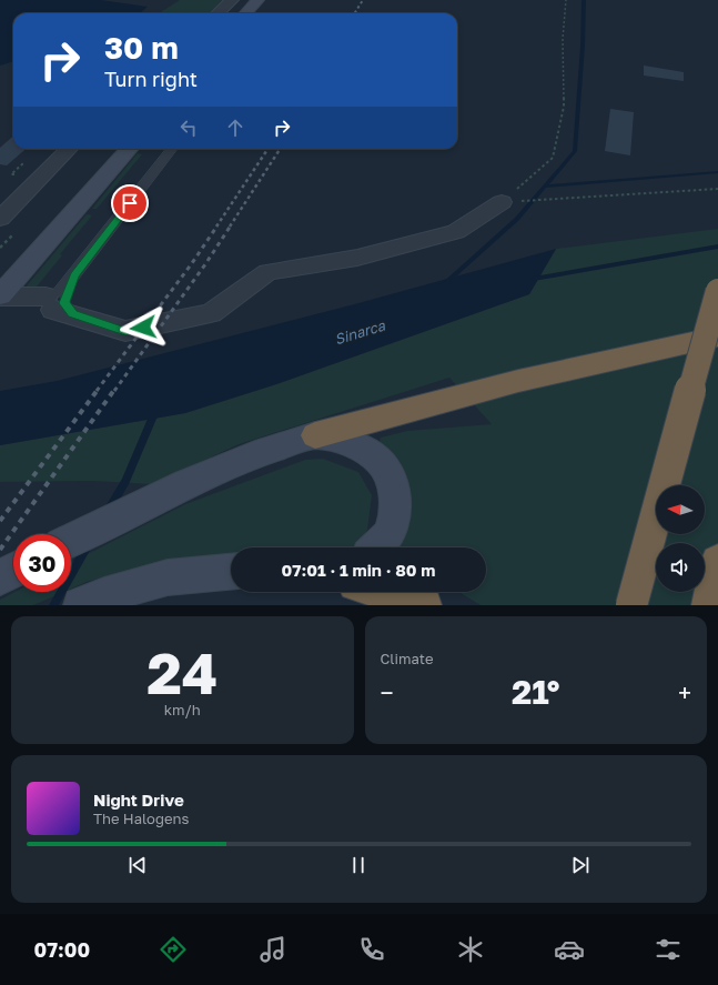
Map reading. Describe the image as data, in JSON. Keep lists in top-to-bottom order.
{
  "water": ["Sinarca"],
  "north": "left",
  "page": {
    "turn": ["30 m", "Turn right"],
    "limit": "30",
    "trip": "07:01 · 1 min · 80 m",
    "tile": [
      ["24", "km/h"],
      "Climate"
    ],
    "heat": ["−", "21°", "+"],
    "song": ["Night Drive", "The Halogens"],
    "tabs": "07:00"
  }
}
